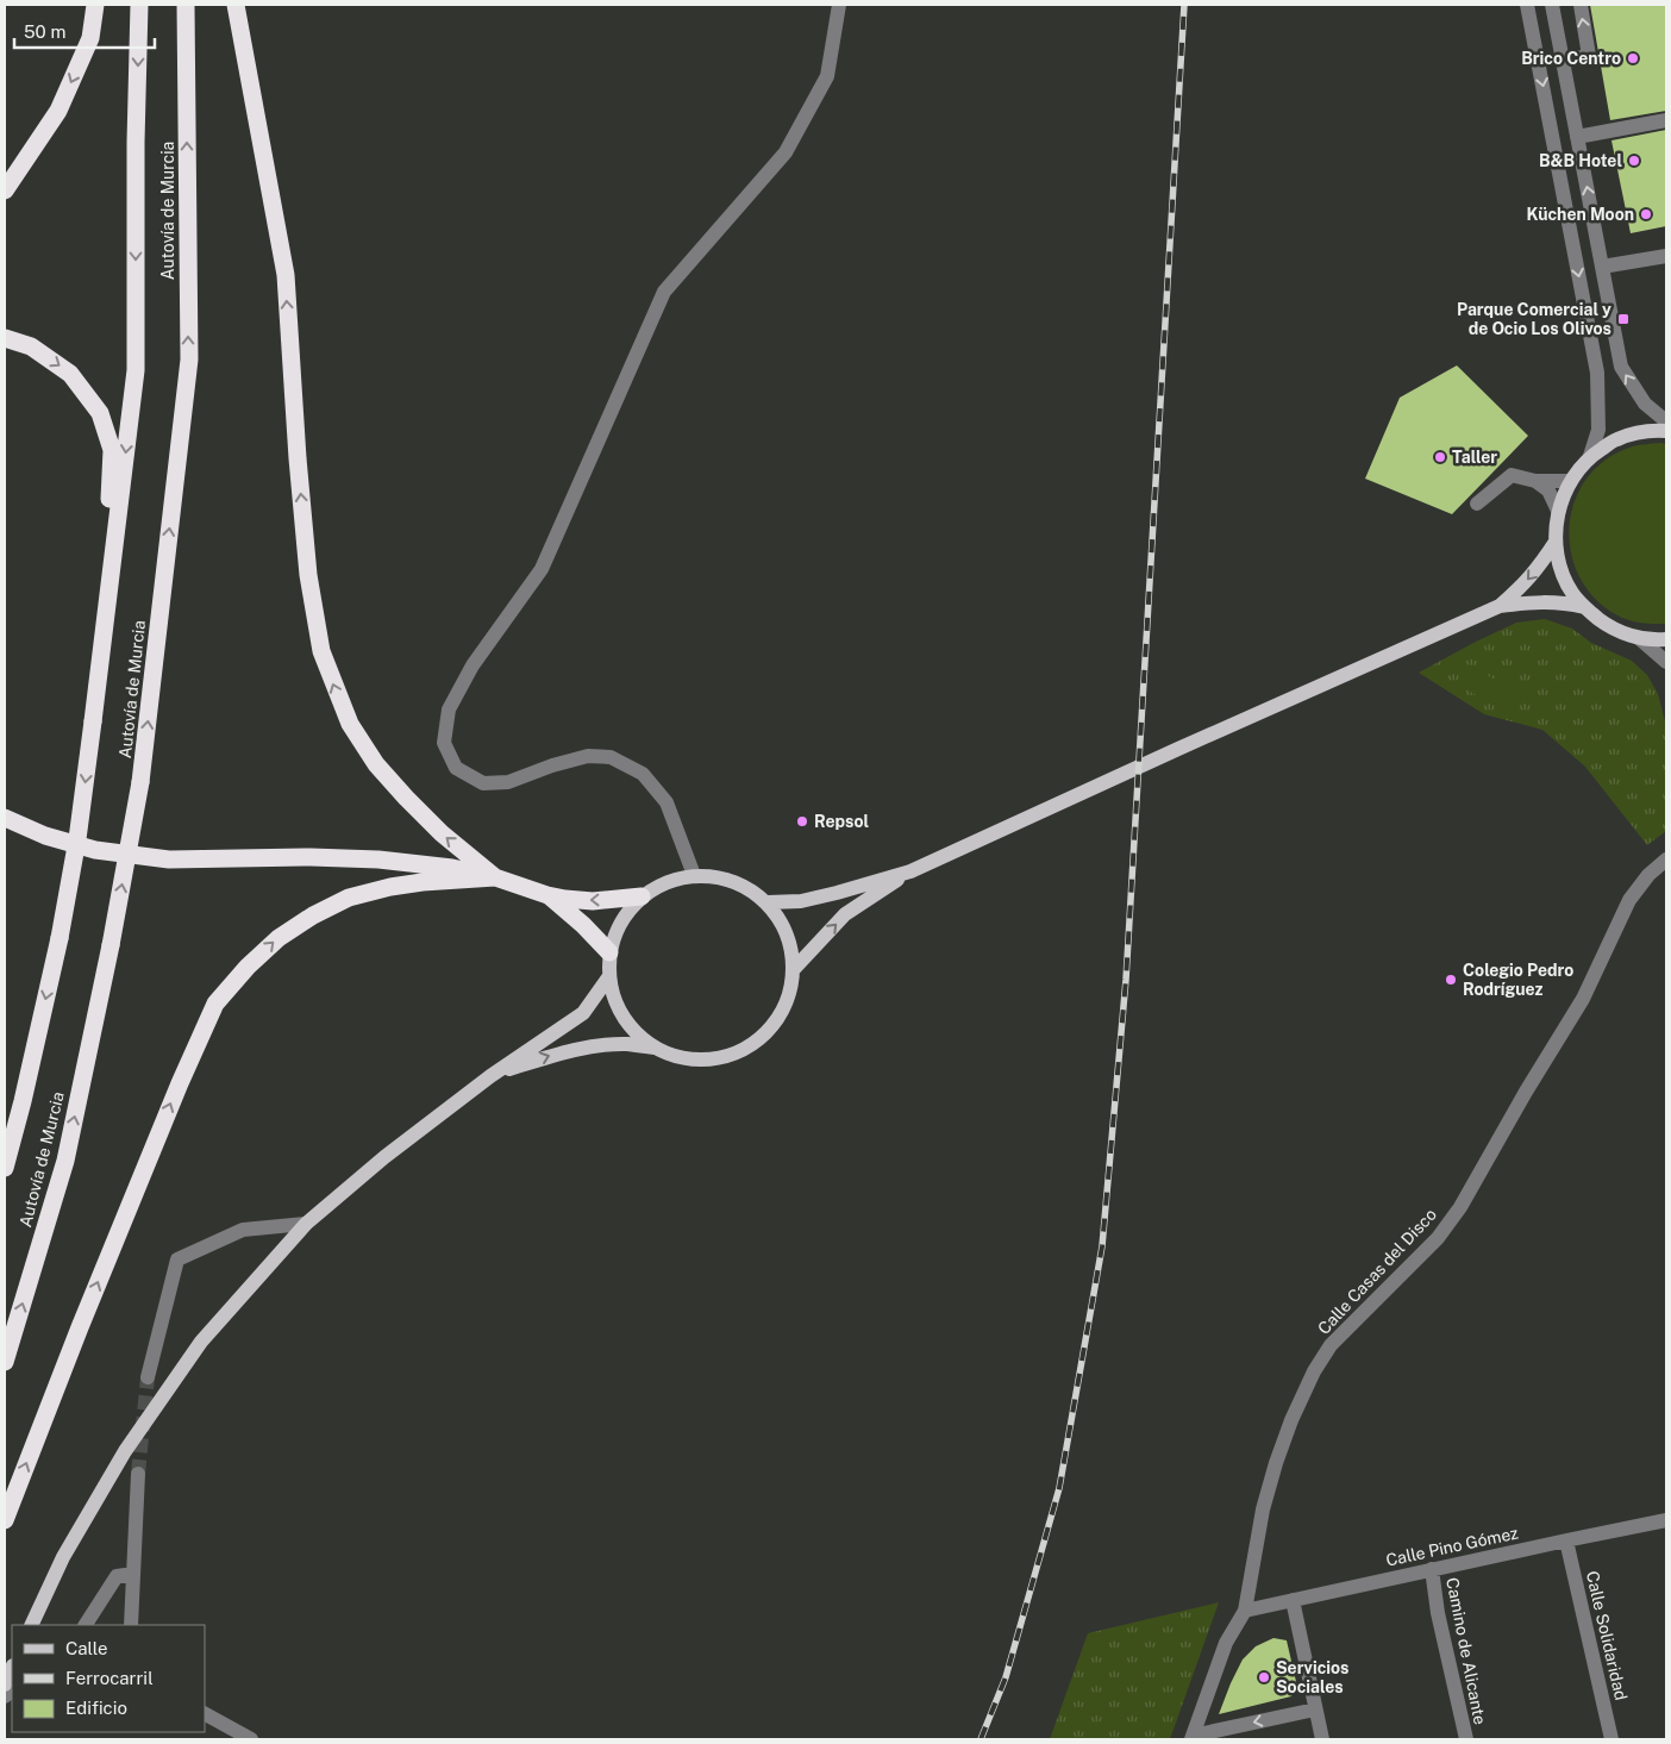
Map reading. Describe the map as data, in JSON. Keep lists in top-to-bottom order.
{
  "streets": {
    "highway": ["Autovía de Murcia"],
    "street": [
      "Calle Casas del Disco",
      "Calle Pino Gómez",
      "Calle Solidaridad",
      "Camino de Alicante"
    ]
  },
  "crossings": [
    ["Calle Casas del Disco", "Calle Pino Gómez"],
    ["Calle Pino Gómez", "Calle Solidaridad"],
    ["Calle Pino Gómez", "Camino de Alicante"]
  ],
  "places": {
    "other": [
      "Brico Centro",
      "B&B Hotel",
      "Küchen Moon",
      "Taller",
      "Repsol",
      "Colegio Pedro Rodríguez",
      "Servicios Sociales"
    ],
    "transit": ["Parque Comercial y de Ocio Los Olivos"]
  },
  "legend": ["Calle", "Ferrocarril", "Edificio"],
  "scale_bar": "50 m"
}
